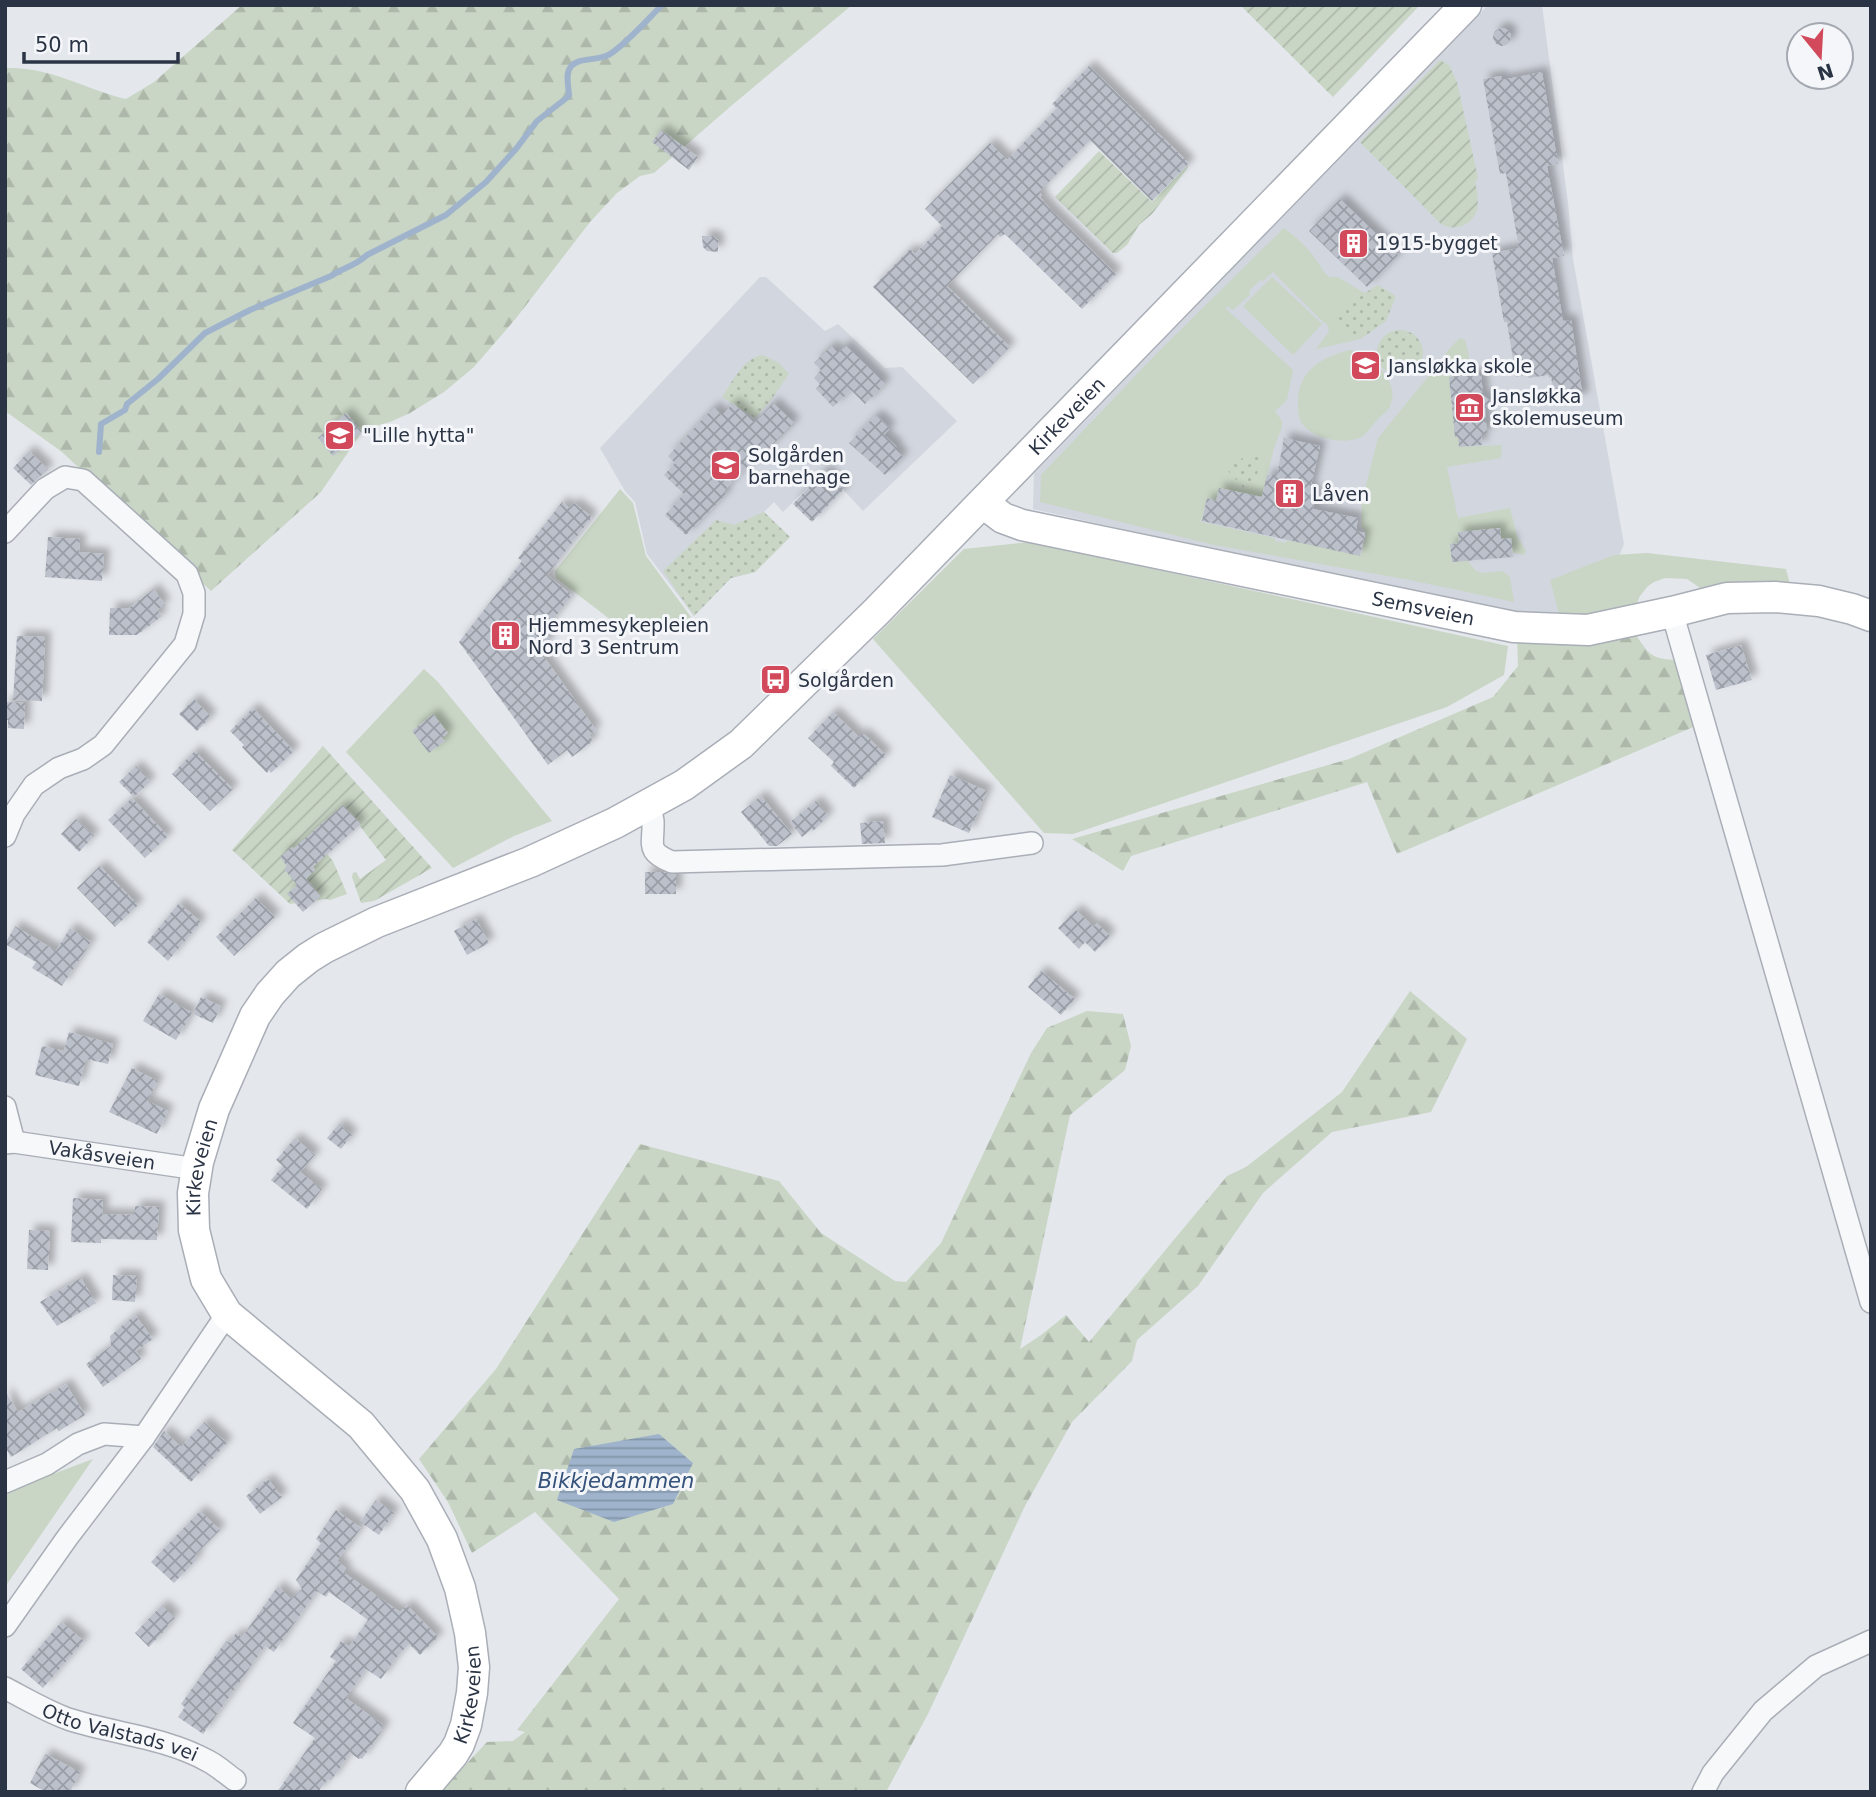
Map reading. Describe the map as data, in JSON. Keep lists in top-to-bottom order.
{
  "streets": {
    "main road": ["Kirkeveien", "Semsveien"],
    "street": ["Vakåsveien", "Otto Valstads vei"]
  },
  "crossings": [
    ["Kirkeveien", "Semsveien"],
    ["Kirkeveien", "Vakåsveien"]
  ],
  "water": ["Bikkjedammen"],
  "places": {
    "building": ["1915-bygget", "Låven", "Hjemmesykepleien Nord 3 Sentrum"],
    "school or university": ["Jansløkka skole", "\"Lille hytta\"", "Solgården barnehage"],
    "museum": ["Jansløkka skolemuseum"],
    "bus stop": ["Solgården"]
  },
  "scale_bar": "50 m",
  "north": "bottom"
}
